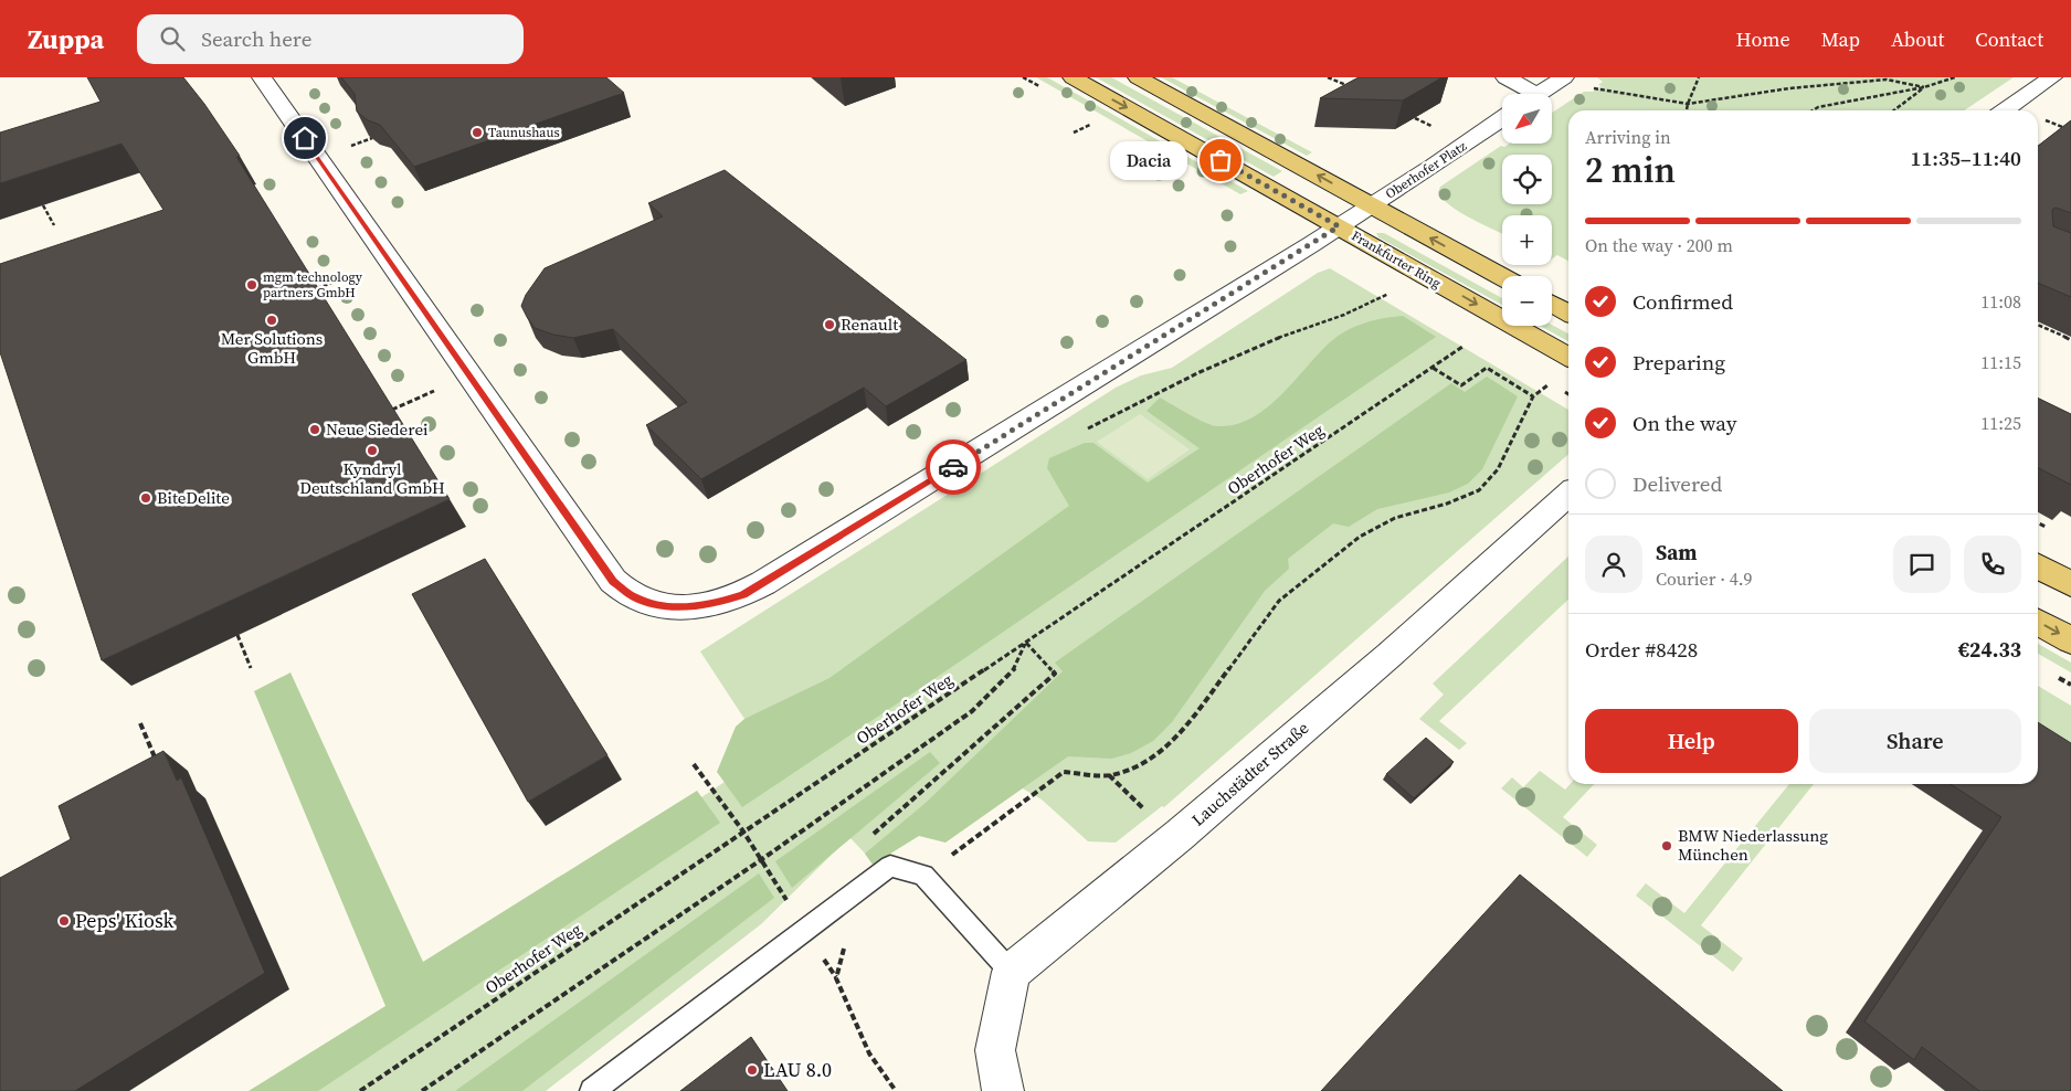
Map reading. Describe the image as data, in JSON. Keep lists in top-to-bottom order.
{
  "streets": {
    "main road": ["Frankfurter Ring"],
    "street": ["Oberhofer Platz", "Lauchstädter Straße"],
    "path": ["Oberhofer Weg"]
  },
  "crossings": [
    ["Oberhofer Platz", "Frankfurter Ring"]
  ],
  "places": [
    "Taunushaus",
    "Dacia",
    "mgm technology partners GmbH",
    "Mer Solutions GmbH",
    "Renault",
    "Neue Siederei",
    "Kyndryl Deutschland GmbH",
    "BiteDelite",
    "BMW Niederlassung München",
    "Peps' Kiosk",
    "LAU 8.0"
  ],
  "north": "bottom left",
  "page": {
    "header": "Zuppa",
    "search": "Search here",
    "nav": [
      "Home",
      "Map",
      "About",
      "Contact"
    ],
    "map_buttons": ["+", "−"],
    "heading": ["2 min", "Arriving in", "11:35–11:40"],
    "panel": [
      "Sam",
      "Courier · 4.9",
      "Order #8428",
      "€24.33"
    ],
    "bubble": "Dacia",
    "bar": "On the way · 200 m",
    "list": [
      ["Confirmed", "11:08"],
      ["Preparing", "11:15"],
      ["On the way", "11:25"],
      "Delivered"
    ],
    "buttons": ["Help", "Share"]
  }
}
